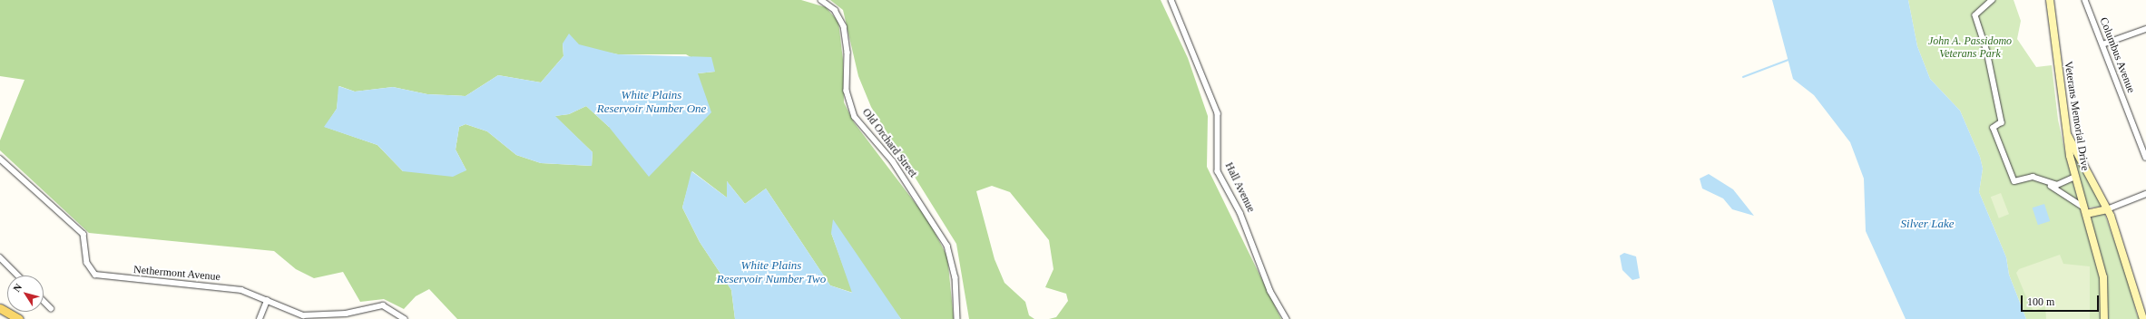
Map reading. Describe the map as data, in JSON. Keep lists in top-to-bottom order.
{
  "streets": {
    "main road": ["Veterans Memorial Drive"],
    "street": [
      "Columbus Avenue",
      "Old Orchard Street",
      "Hall Avenue",
      "Nethermont Avenue"
    ]
  },
  "water": ["White Plains Reservoir Number One", "Silver Lake", "White Plains Reservoir Number Two"],
  "parks": ["John A. Passidomo Veterans Park"],
  "scale_bar": "100 m",
  "north": "top left"
}
